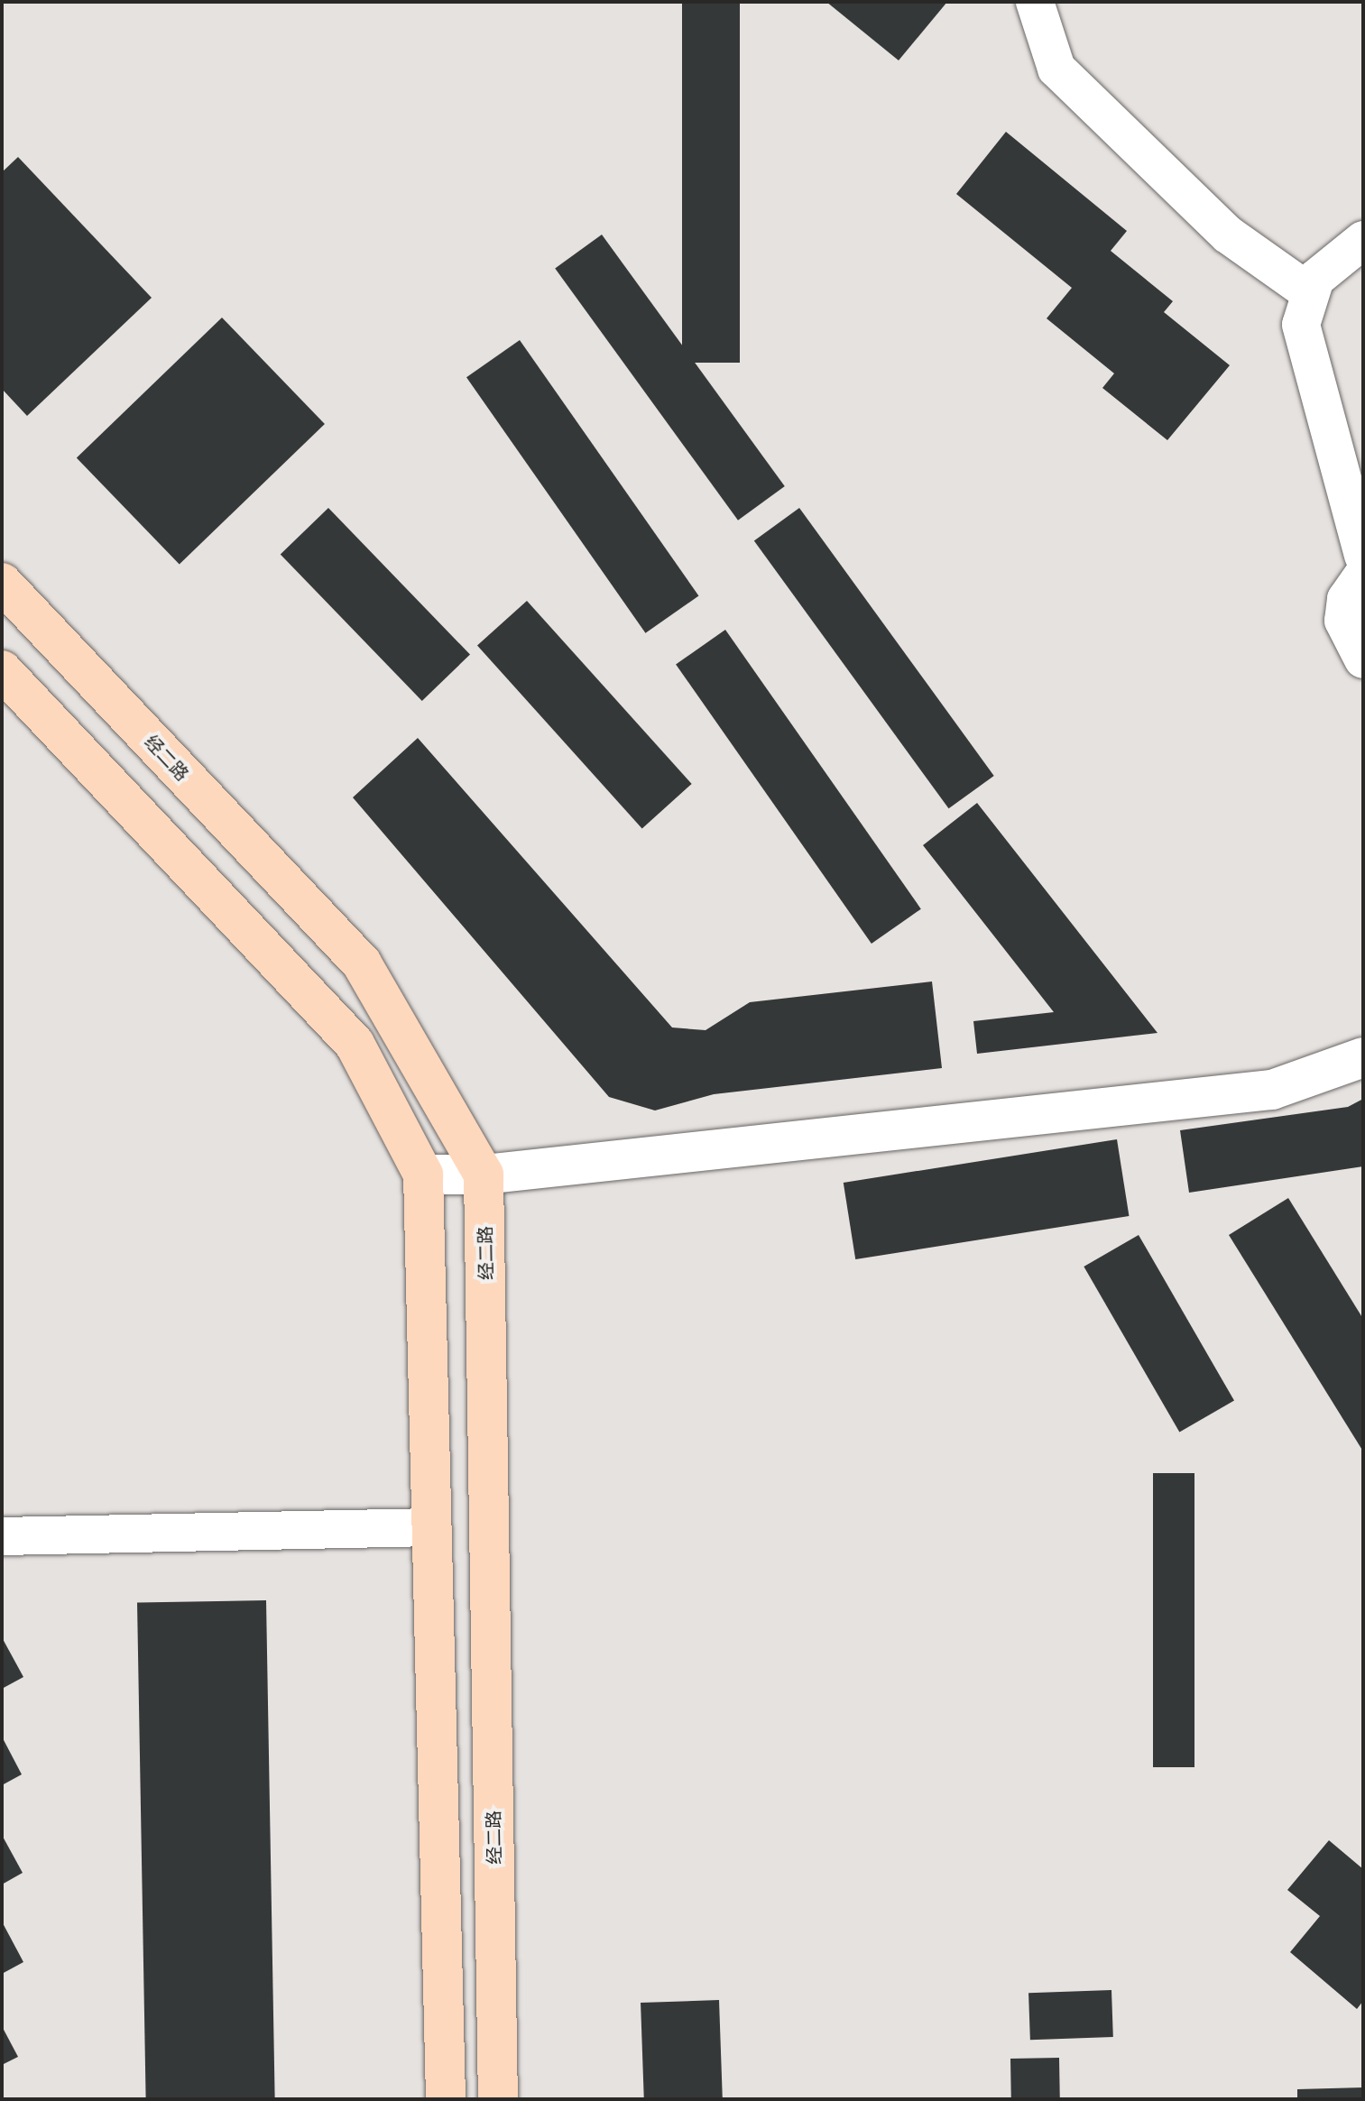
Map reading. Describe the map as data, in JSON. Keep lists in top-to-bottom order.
{
  "streets": {
    "main road": ["经二路"]
  }
}
